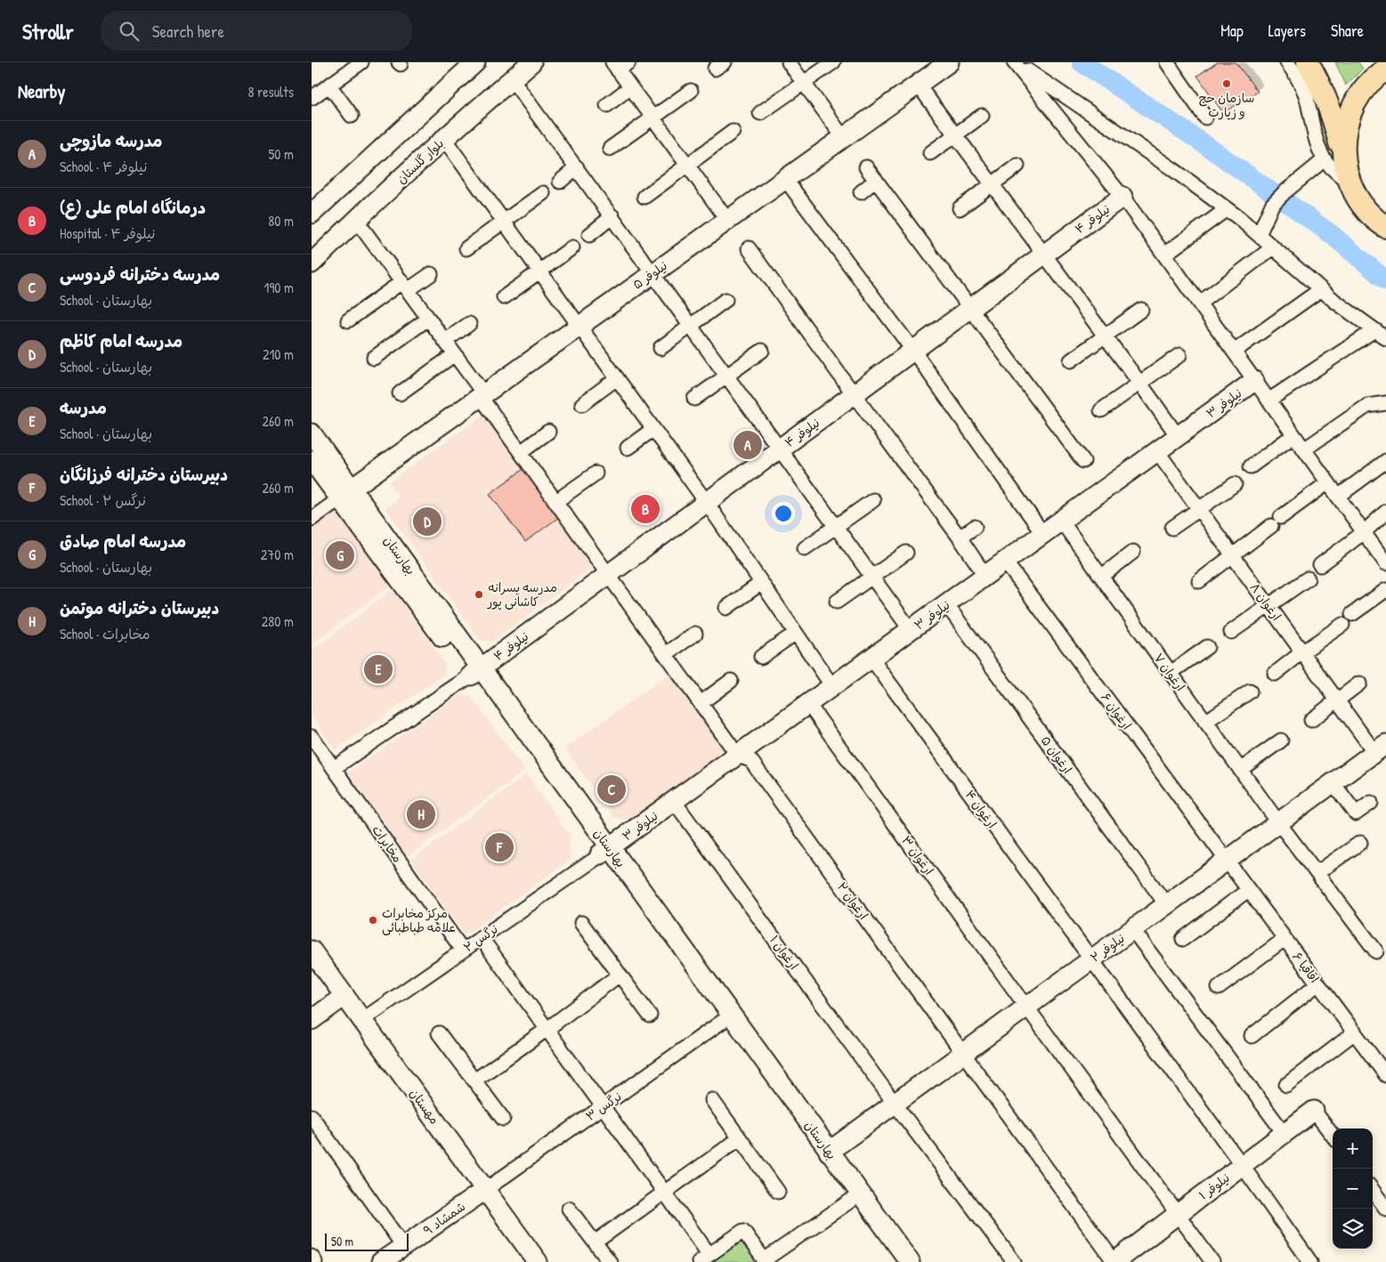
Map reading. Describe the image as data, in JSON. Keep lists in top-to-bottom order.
{
  "streets": {
    "street": [
      "بلوار گلستان",
      "نیلوفر ۴",
      "نیلوفر ۵",
      "نیلوفر ۳",
      "بهارستان",
      "ارغوان ۸",
      "ارغوان ۷",
      "ارغوان ۶",
      "ارغوان ۵",
      "ارغوان ۴",
      "مخابرات",
      "ارغوان ۳",
      "ارغوان ۲",
      "نرگس ۲",
      "نیلوفر ۲",
      "ارغوان ۱",
      "اقاقیا ۶",
      "مهستان",
      "نرگس ۳",
      "نیلوفر ۱",
      "شمشاد ۹"
    ]
  },
  "crossings": [
    ["نیلوفر ۴", "بهارستان"],
    ["نیلوفر ۵", "بهارستان"],
    ["نیلوفر ۳", "بهارستان"],
    ["نیلوفر ۳", "ارغوان ۸"],
    ["نیلوفر ۳", "ارغوان ۷"],
    ["نیلوفر ۳", "ارغوان ۶"],
    ["نیلوفر ۳", "ارغوان ۵"],
    ["نیلوفر ۳", "ارغوان ۴"],
    ["نیلوفر ۳", "ارغوان ۳"],
    ["نیلوفر ۳", "ارغوان ۲"],
    ["نیلوفر ۳", "نرگس ۲"],
    ["نیلوفر ۳", "ارغوان ۱"],
    ["بهارستان", "نرگس ۲"],
    ["بهارستان", "نیلوفر ۲"],
    ["بهارستان", "نرگس ۳"],
    ["ارغوان ۸", "نیلوفر ۲"],
    ["ارغوان ۷", "نیلوفر ۲"],
    ["ارغوان ۶", "نیلوفر ۲"],
    ["ارغوان ۶", "اقاقیا ۶"],
    ["ارغوان ۵", "نیلوفر ۲"],
    ["ارغوان ۴", "نیلوفر ۲"],
    ["ارغوان ۴", "نیلوفر ۱"],
    ["مخابرات", "نرگس ۲"],
    ["ارغوان ۳", "نیلوفر ۲"],
    ["ارغوان ۳", "نیلوفر ۱"],
    ["ارغوان ۲", "نیلوفر ۲"],
    ["ارغوان ۲", "نیلوفر ۱"],
    ["نرگس ۲", "مهستان"],
    ["نیلوفر ۲", "ارغوان ۱"],
    ["نیلوفر ۲", "اقاقیا ۶"],
    ["مهستان", "نرگس ۳"],
    ["مهستان", "شمشاد ۹"],
    ["نرگس ۳", "شمشاد ۹"]
  ],
  "places": ["سازمان حج و زیارت", "مدرسه پسرانه کاشانی پور", "مرکز مخابرات علامه طباطبائی"],
  "scale_bar": "50 m",
  "page": {
    "header": "Strollr",
    "search": "Search here",
    "nav": ["Map", "Layers", "Share"],
    "heading": ["Nearby", "8 results"],
    "list": [
      {
        "mark": "A",
        "name": "مدرسه مازوچی",
        "note": "School · نیلوفر ۴",
        "value": "50 m"
      },
      {
        "mark": "B",
        "name": "درمانگاه امام علی (ع)",
        "note": "Hospital · نیلوفر ۴",
        "value": "80 m"
      },
      {
        "mark": "C",
        "name": "مدرسه دخترانه فردوسی",
        "note": "School · بهارستان",
        "value": "190 m"
      },
      {
        "mark": "D",
        "name": "مدرسه امام کاظم",
        "note": "School · بهارستان",
        "value": "210 m"
      },
      {
        "mark": "E",
        "name": "مدرسه",
        "note": "School · بهارستان",
        "value": "260 m"
      },
      {
        "mark": "F",
        "name": "دبیرستان دخترانه فرزانگان",
        "note": "School · نرگس ۲",
        "value": "260 m"
      },
      {
        "mark": "G",
        "name": "مدرسه امام صادق",
        "note": "School · بهارستان",
        "value": "270 m"
      },
      {
        "mark": "H",
        "name": "دبیرستان دخترانه موتمن",
        "note": "School · مخابرات",
        "value": "280 m"
      }
    ],
    "pins": [
      "A",
      "B",
      "D",
      "G",
      "E",
      "C",
      "H",
      "F"
    ],
    "map_buttons": ["+", "−"],
    "scale": "50 m"
  }
}
